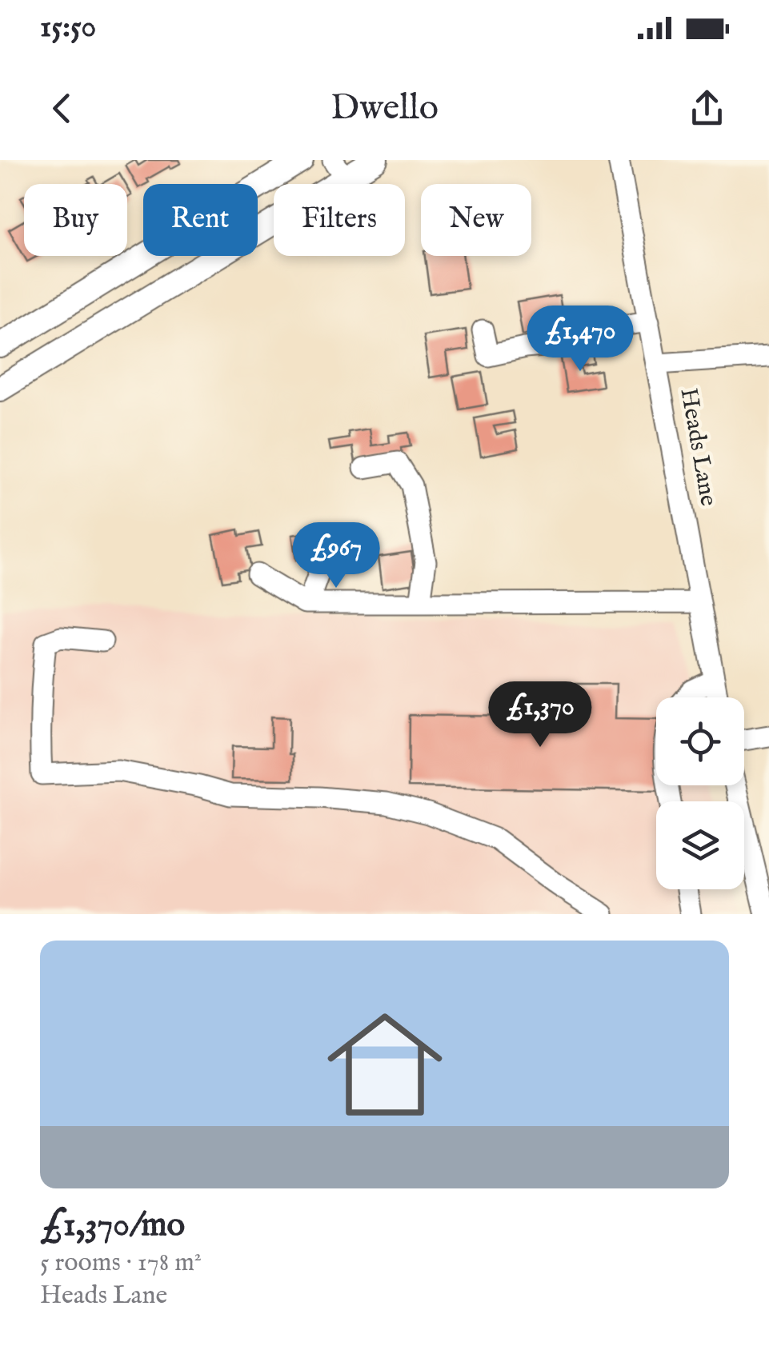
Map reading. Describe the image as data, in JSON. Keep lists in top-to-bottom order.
{
  "streets": {
    "street": ["Heads Lane"]
  },
  "page": {
    "status": "15:50",
    "header": "Dwello",
    "chip": [
      "Buy",
      "Rent",
      "Filters",
      "New"
    ],
    "price": ["£1,470", "£967", "£1,370"],
    "list": [
      {
        "name": "£1,370/mo",
        "note": "5 rooms · 178 m² · Heads Lane"
      }
    ]
  }
}
